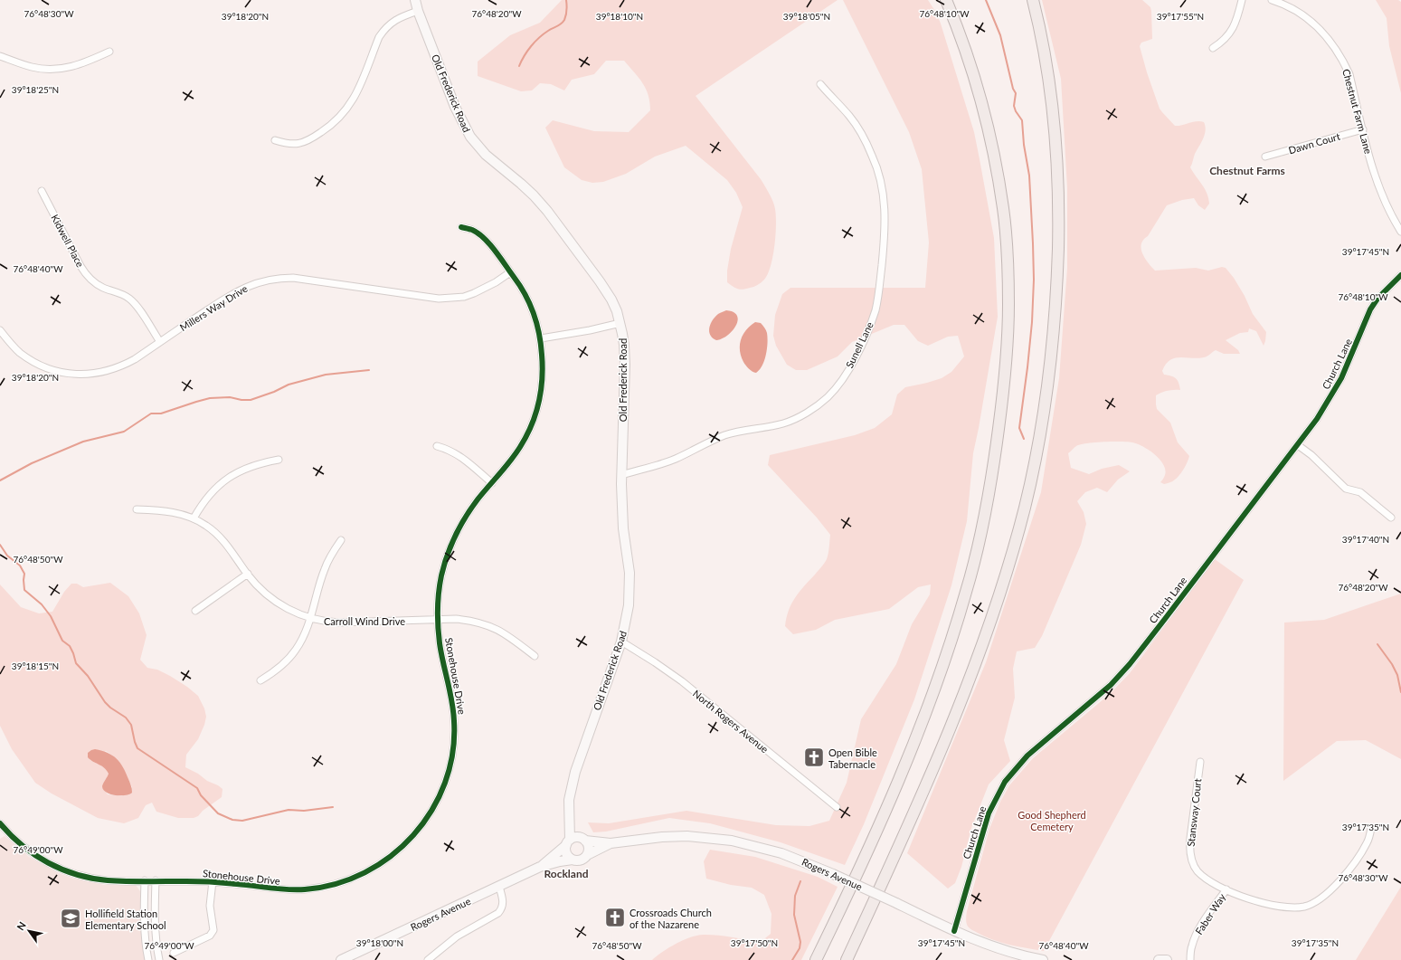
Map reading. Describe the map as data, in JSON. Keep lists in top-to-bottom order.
{
  "streets": {
    "street": [
      "Old Frederick Road",
      "Chestnut Farm Lane",
      "Dawn Court",
      "Kidwell Place",
      "Millers Way Drive",
      "Sunell Lane",
      "Church Lane",
      "Carroll Wind Drive",
      "Stonehouse Drive",
      "North Rogers Avenue",
      "Stansway Court",
      "Rogers Avenue",
      "Faber Way"
    ]
  },
  "crossings": [
    ["Old Frederick Road", "Sunell Lane"],
    ["Old Frederick Road", "North Rogers Avenue"],
    ["Old Frederick Road", "Rogers Avenue"],
    ["Chestnut Farm Lane", "Dawn Court"],
    ["Kidwell Place", "Millers Way Drive"],
    ["Millers Way Drive", "Stonehouse Drive"],
    ["Church Lane", "Rogers Avenue"],
    ["Carroll Wind Drive", "Stonehouse Drive"],
    ["Stansway Court", "Faber Way"]
  ],
  "districts": ["Chestnut Farms", "Rockland"],
  "parks": ["Good Shepherd Cemetery"],
  "places": {
    "church": ["Open Bible Tabernacle", "Crossroads Church of the Nazarene"],
    "school or university": ["Hollifield Station Elementary School"]
  },
  "north": "top left",
  "coordinates": [
    "76°48'30\"W",
    "76°48'20\"W",
    "76°48'10\"W",
    "39°18'20\"N",
    "39°18'10\"N",
    "39°18'05\"N",
    "39°17'55\"N",
    "39°18'25\"N",
    "39°17'45\"N",
    "76°48'40\"W",
    "39°17'40\"N",
    "76°48'50\"W",
    "39°18'15\"N",
    "39°17'35\"N",
    "76°49'00\"W",
    "39°18'00\"N",
    "39°17'50\"N"
  ]
}
